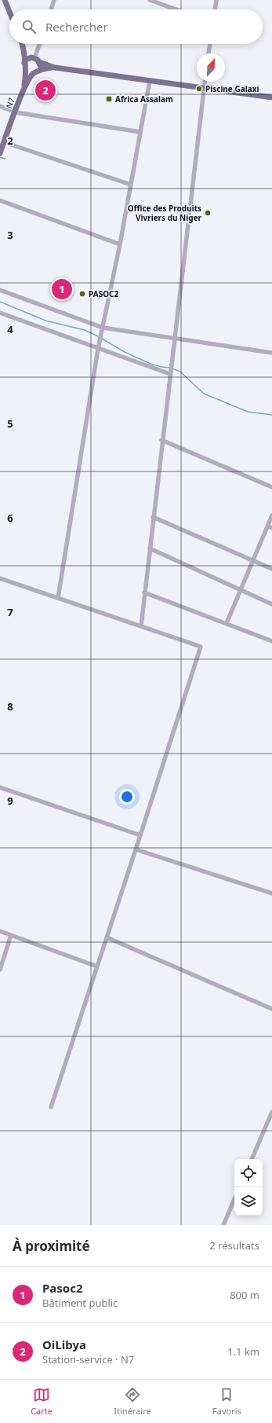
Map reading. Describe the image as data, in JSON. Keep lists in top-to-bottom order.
{
  "streets": {
    "main road": ["N7"]
  },
  "places": {
    "other": ["Piscine Galaxi", "Office des Produits Vivriers du Niger", "PASOC2"],
    "transit": ["Africa Assalam"]
  },
  "north": "top right",
  "page": {
    "search": "Rechercher",
    "pins": ["2", "1"],
    "heading": ["À proximité", "2 résultats"],
    "list": [
      {
        "mark": "1",
        "name": "Pasoc2",
        "note": "Bâtiment public",
        "value": "800 m"
      },
      {
        "mark": "2",
        "name": "OiLibya",
        "note": "Station-service · N7",
        "value": "1.1 km"
      }
    ],
    "nav": ["Carte", "Itinéraire", "Favoris"]
  },
  "grid": {
    "rows": [
      "2",
      "3",
      "4",
      "5",
      "6",
      "7",
      "8",
      "9"
    ]
  }
}
